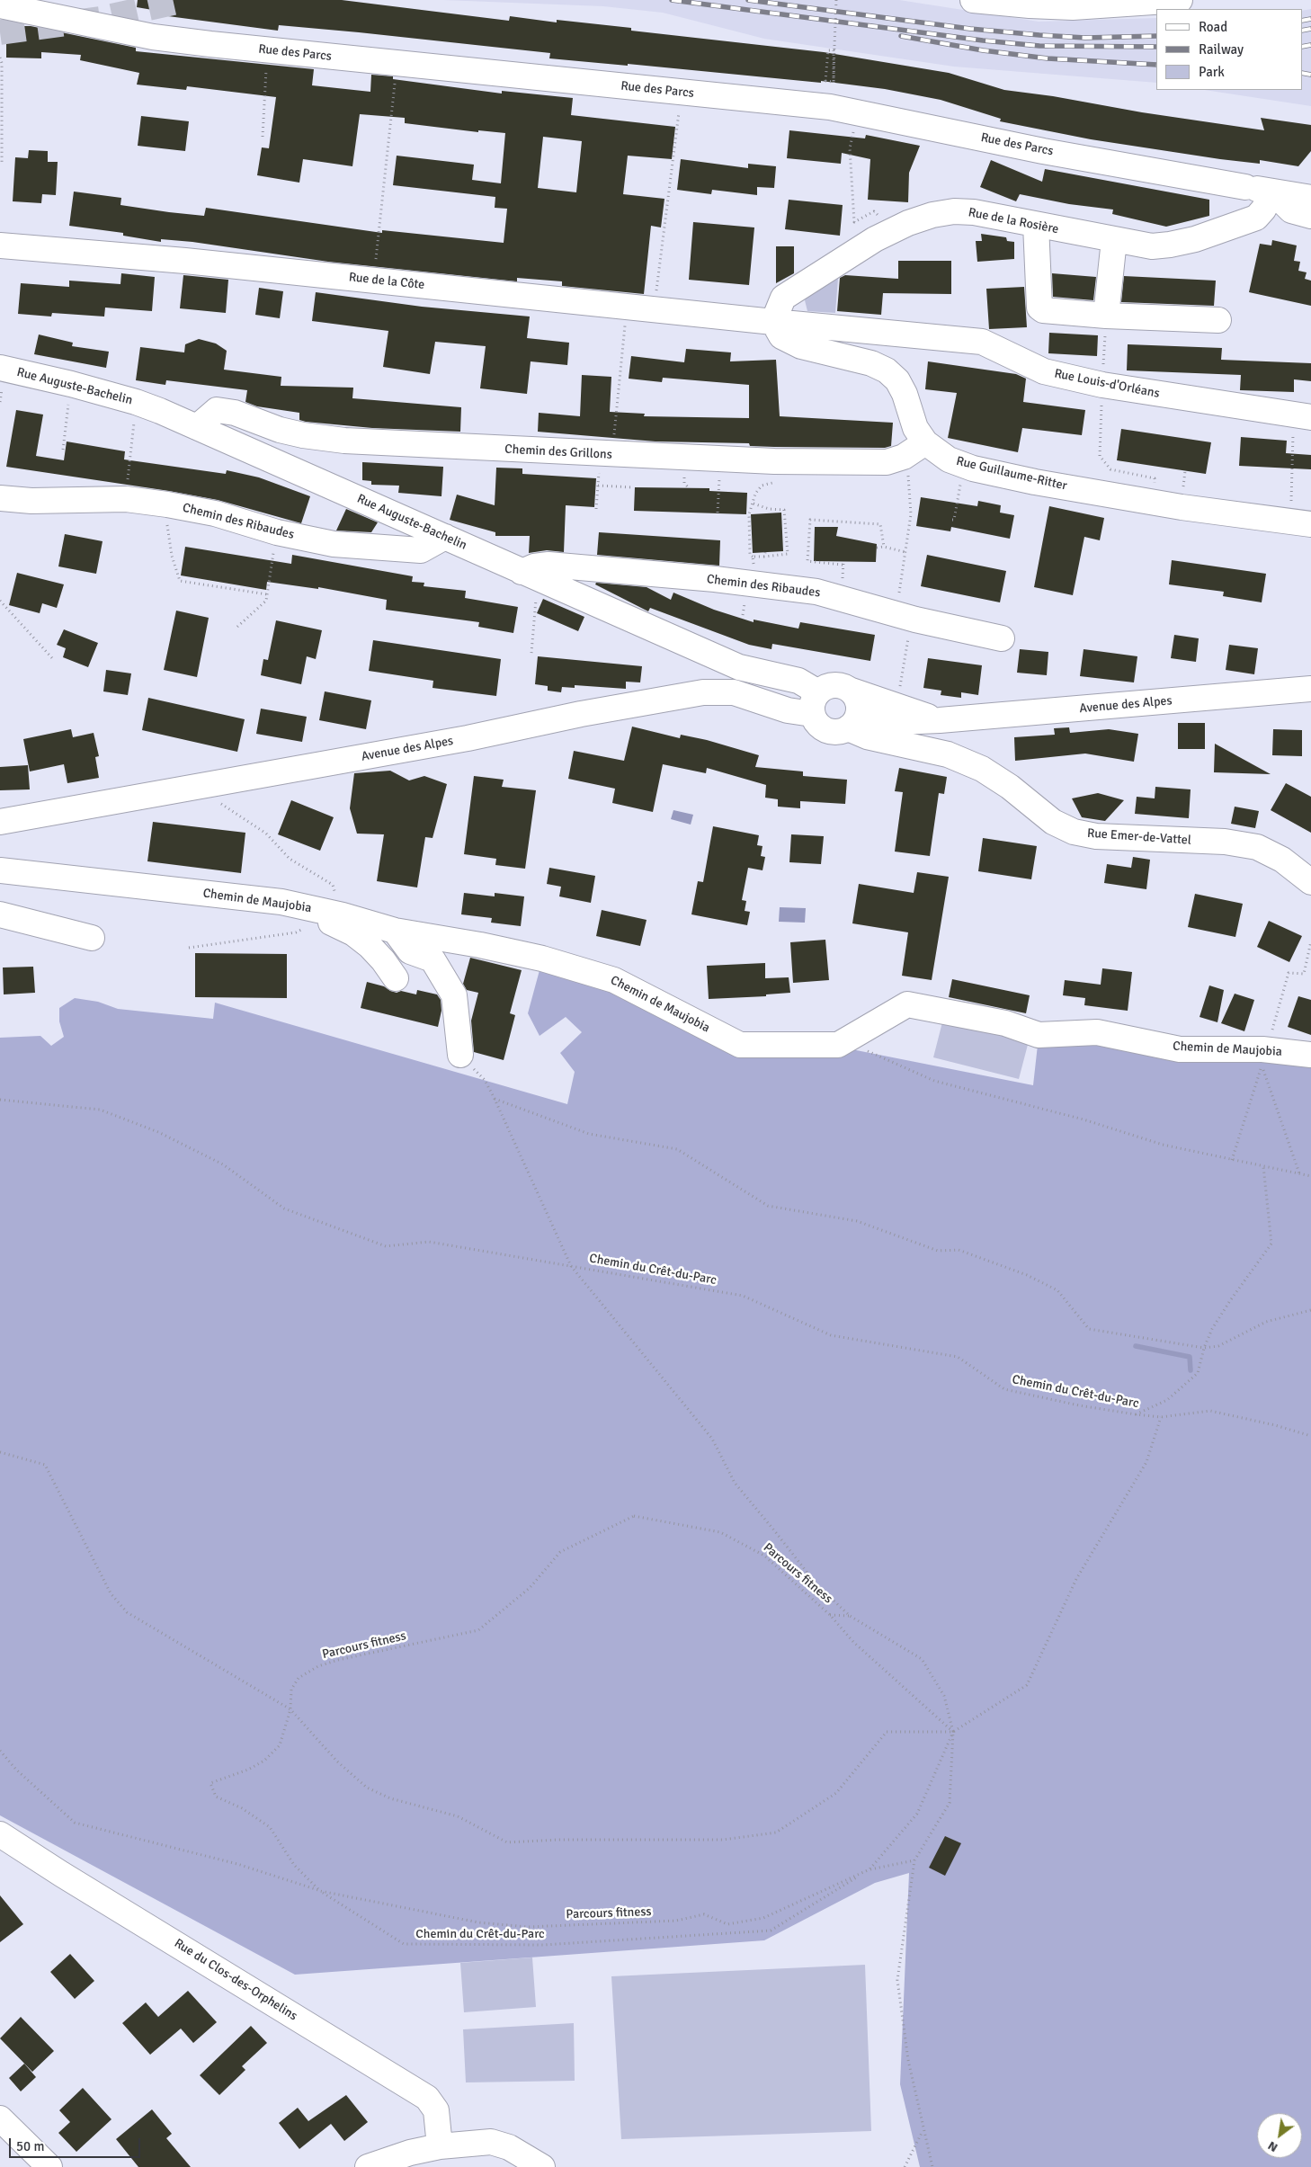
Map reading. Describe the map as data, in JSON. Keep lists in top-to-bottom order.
{
  "streets": {
    "main road": [
      "Rue des Parcs",
      "Rue de la Rosière",
      "Rue de la Côte",
      "Rue Louis-d'Orléans",
      "Rue Auguste-Bachelin",
      "Chemin des Grillons",
      "Rue Guillaume-Ritter",
      "Chemin des Ribaudes",
      "Avenue des Alpes",
      "Rue Emer-de-Vattel",
      "Chemin de Maujobia",
      "Rue du Clos-des-Orphelins"
    ],
    "path": ["Chemin du Crêt-du-Parc", "Parcours fitness"]
  },
  "crossings": [
    ["Rue des Parcs", "Rue de la Rosière"],
    ["Rue de la Rosière", "Rue de la Côte"],
    ["Rue de la Rosière", "Rue Louis-d'Orléans"],
    ["Rue de la Rosière", "Rue Guillaume-Ritter"],
    ["Rue de la Côte", "Rue Louis-d'Orléans"],
    ["Rue de la Côte", "Rue Guillaume-Ritter"],
    ["Rue Louis-d'Orléans", "Rue Guillaume-Ritter"],
    ["Rue Auguste-Bachelin", "Chemin des Grillons"],
    ["Rue Auguste-Bachelin", "Chemin des Ribaudes"],
    ["Rue Auguste-Bachelin", "Avenue des Alpes"],
    ["Rue Auguste-Bachelin", "Rue Emer-de-Vattel"],
    ["Chemin des Grillons", "Rue Guillaume-Ritter"],
    ["Avenue des Alpes", "Rue Emer-de-Vattel"],
    ["Chemin du Crêt-du-Parc", "Parcours fitness"]
  ],
  "legend": ["Road", "Railway", "Park"],
  "scale_bar": "50 m",
  "north": "bottom left"
}
